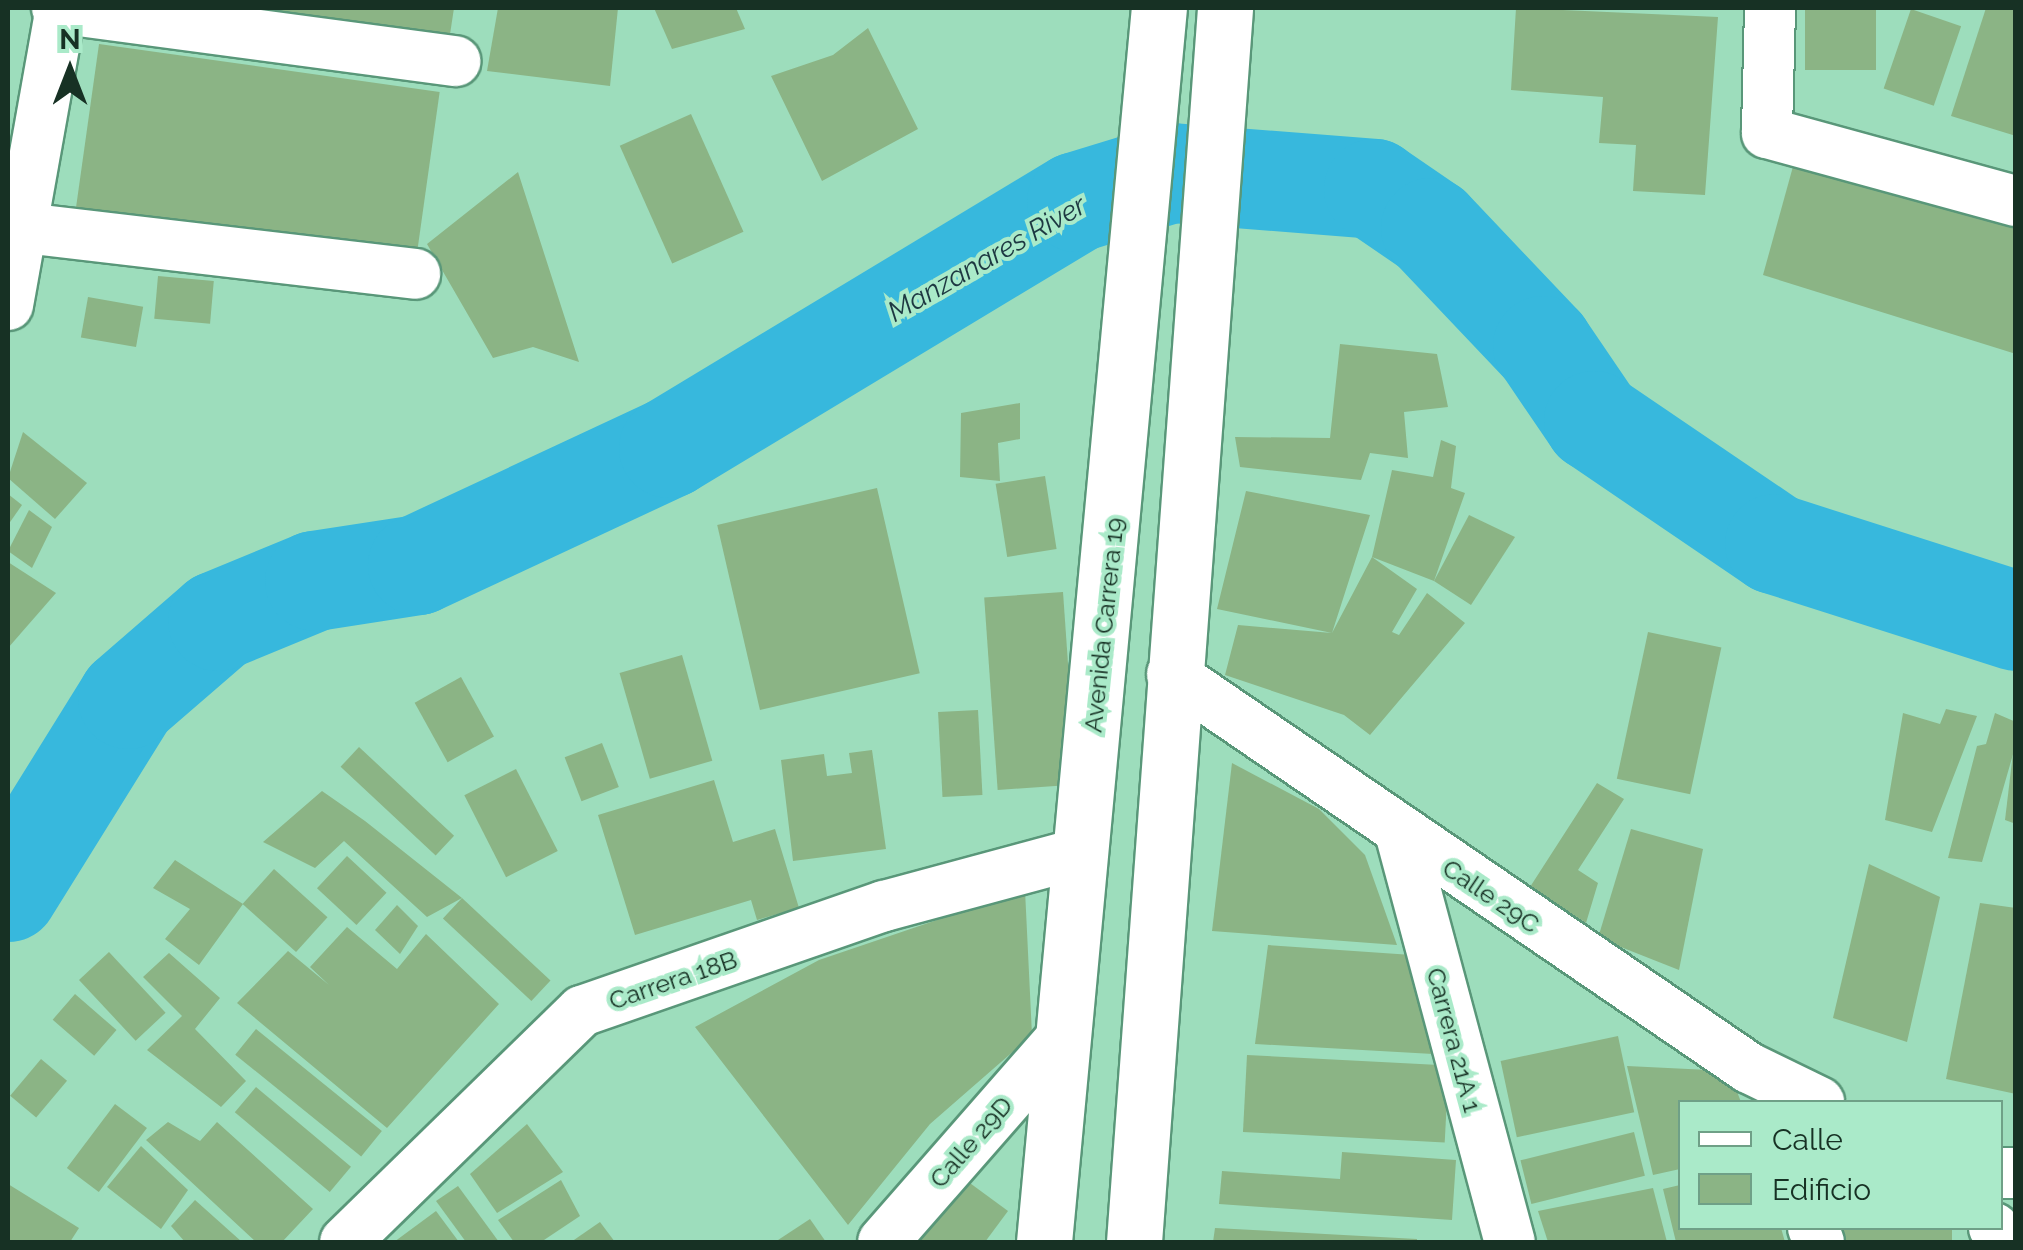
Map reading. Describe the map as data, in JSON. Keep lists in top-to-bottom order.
{
  "streets": {
    "main road": ["Avenida Carrera 19"],
    "street": [
      "Calle 29C",
      "Carrera 18B",
      "Carrera 21A 1",
      "Calle 29D"
    ]
  },
  "crossings": [
    ["Avenida Carrera 19", "Carrera 18B"],
    ["Avenida Carrera 19", "Calle 29D"],
    ["Calle 29C", "Carrera 21A 1"]
  ],
  "water": ["Manzanares River"],
  "legend": ["Calle", "Edificio"],
  "north": "top"
}
